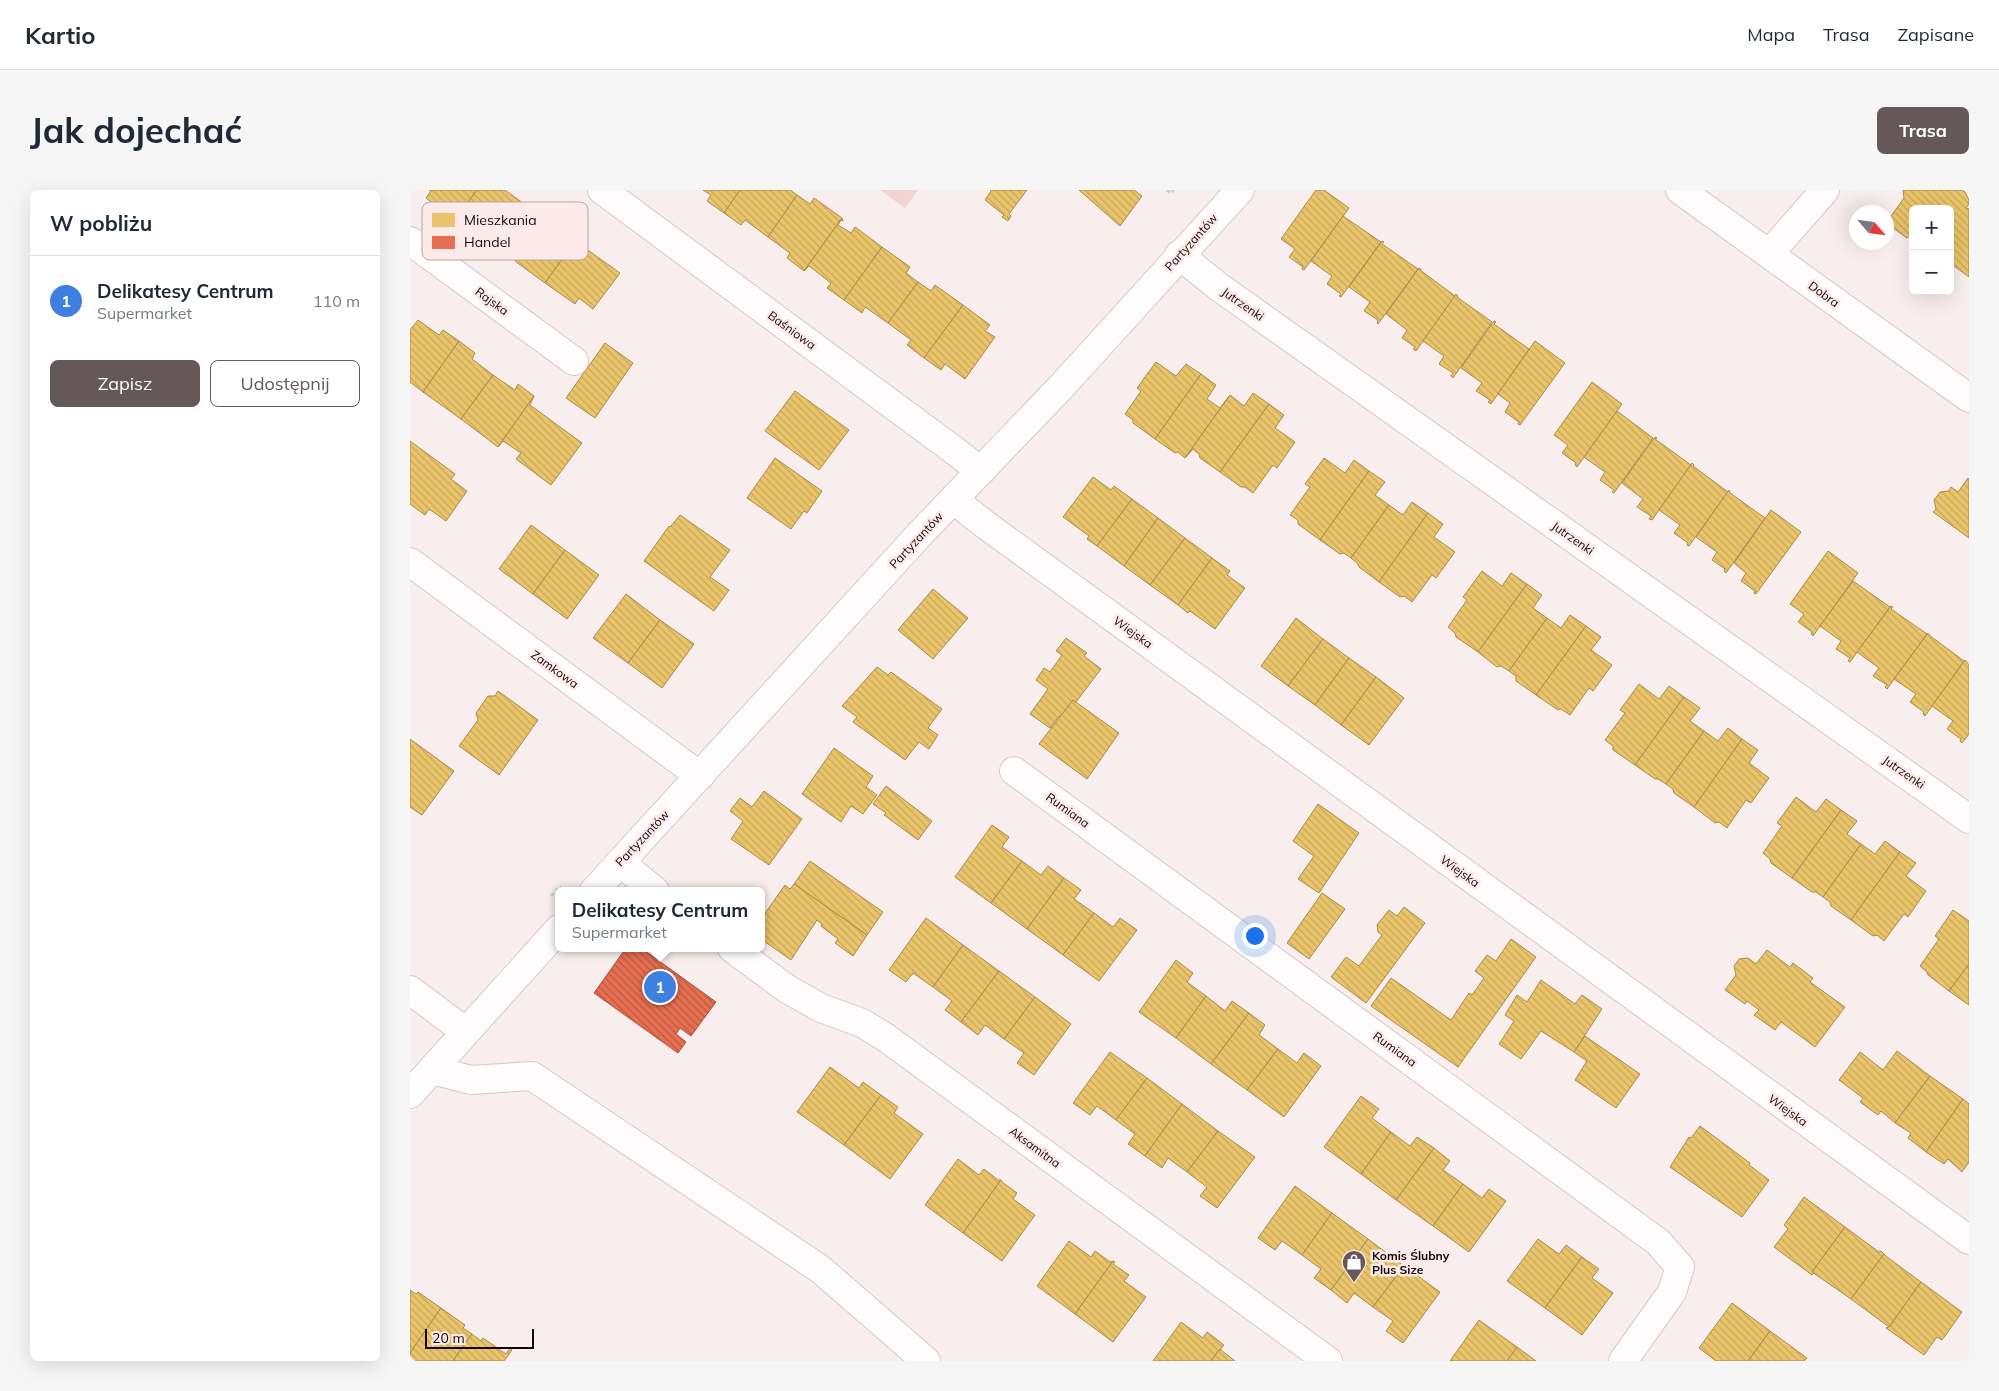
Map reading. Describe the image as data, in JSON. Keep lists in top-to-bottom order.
{
  "streets": {
    "street": [
      "Partyzantów",
      "Dobra",
      "Rajska",
      "Jutrzenki",
      "Baśniowa",
      "Wiejska",
      "Zamkowa",
      "Rumiana",
      "Aksamitna"
    ]
  },
  "crossings": [
    ["Partyzantów", "Jutrzenki"],
    ["Partyzantów", "Baśniowa"],
    ["Partyzantów", "Wiejska"],
    ["Partyzantów", "Zamkowa"]
  ],
  "places": {
    "shop": ["Komis Ślubny Plus Size"]
  },
  "legend": ["Mieszkania", "Handel"],
  "scale_bar": "20 m",
  "north": "bottom right",
  "page": {
    "header": "Kartio",
    "nav": ["Mapa", "Trasa", "Zapisane"],
    "buttons": [
      "Trasa",
      ["Zapisz", "Udostępnij"]
    ],
    "title": "Jak dojechać",
    "heading": "W pobliżu",
    "map_buttons": ["+", "−"],
    "list": [
      {
        "mark": "1",
        "name": "Delikatesy Centrum",
        "note": "Supermarket",
        "value": "110 m"
      }
    ],
    "popup": ["Delikatesy Centrum", "Supermarket"],
    "pins": "1",
    "scale": "20 m"
  }
}
